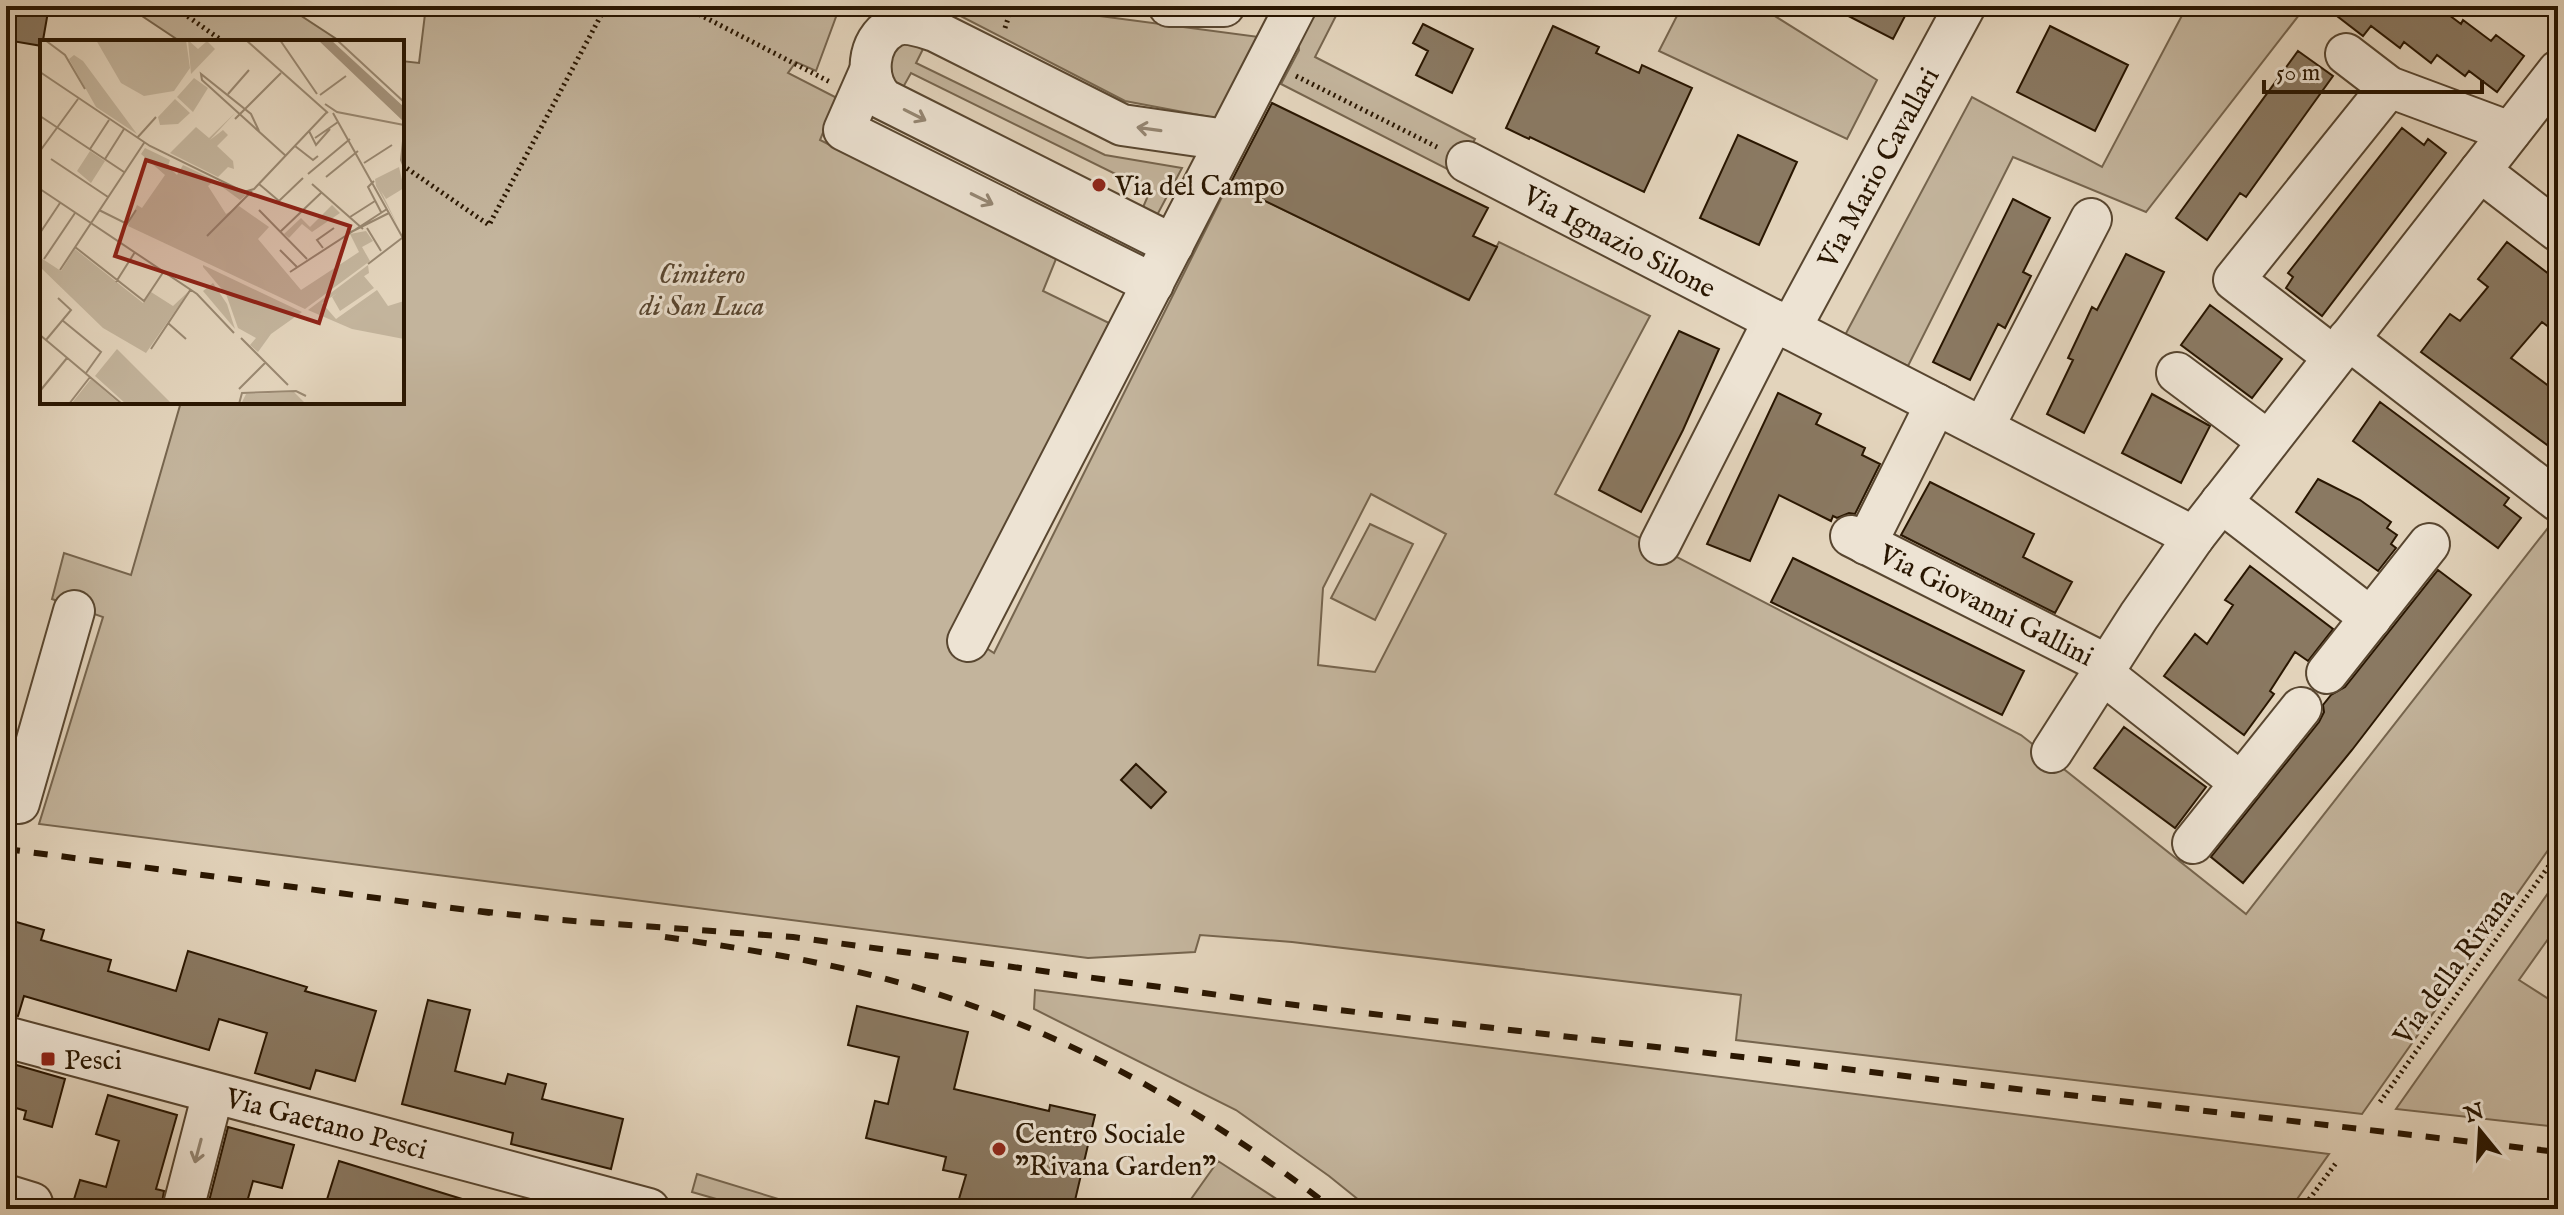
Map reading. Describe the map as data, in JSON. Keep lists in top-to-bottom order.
{
  "streets": {
    "street": [
      "Via Mario Cavallari",
      "Via Ignazio Silone",
      "Via Giovanni Gallini",
      "Via Gaetano Pesci"
    ],
    "path": ["Via della Rivana"]
  },
  "crossings": [
    ["Via Mario Cavallari", "Via Ignazio Silone"],
    ["Via Ignazio Silone", "Via Giovanni Gallini"]
  ],
  "parks": ["Cimitero di San Luca"],
  "places": {
    "other": ["Via del Campo", "Centro Sociale \"Rivana Garden\""],
    "transit": ["Pesci"]
  },
  "scale_bar": "50 m",
  "north": "top"
}
